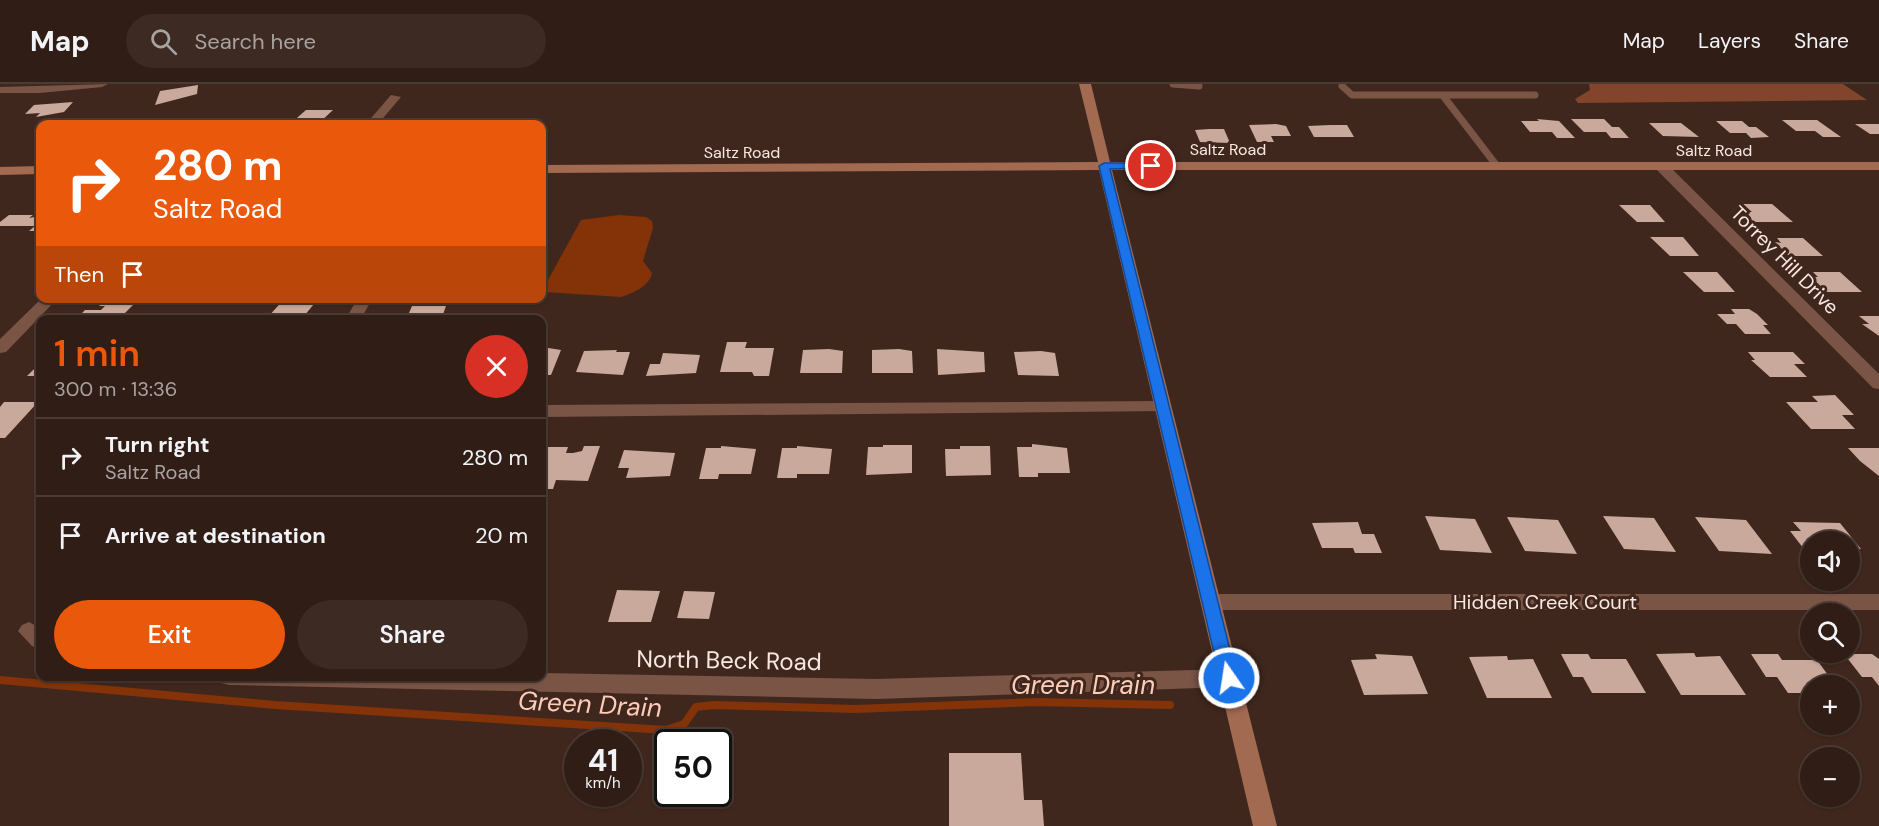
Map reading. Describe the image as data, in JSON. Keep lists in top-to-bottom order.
{
  "streets": {
    "street": [
      "Saltz Road",
      "Torrey Hill Drive",
      "Hidden Creek Court",
      "North Beck Road"
    ]
  },
  "crossings": [
    ["Saltz Road", "Torrey Hill Drive"]
  ],
  "water": ["Green Drain"],
  "page": {
    "header": "Map",
    "search": "Search here",
    "nav": ["Map", "Layers", "Share"],
    "turn": ["280 m", "Saltz Road"],
    "then": "Then",
    "heading": ["1 min", "300 m · 13:36"],
    "list": [
      {
        "name": "Turn right",
        "note": "Saltz Road",
        "value": "280 m"
      },
      {
        "name": "Arrive at destination",
        "value": "20 m"
      }
    ],
    "map_buttons": ["+", "−"],
    "buttons": ["Exit", "Share"],
    "speed": "41 km/h",
    "limit": "50"
  }
}
